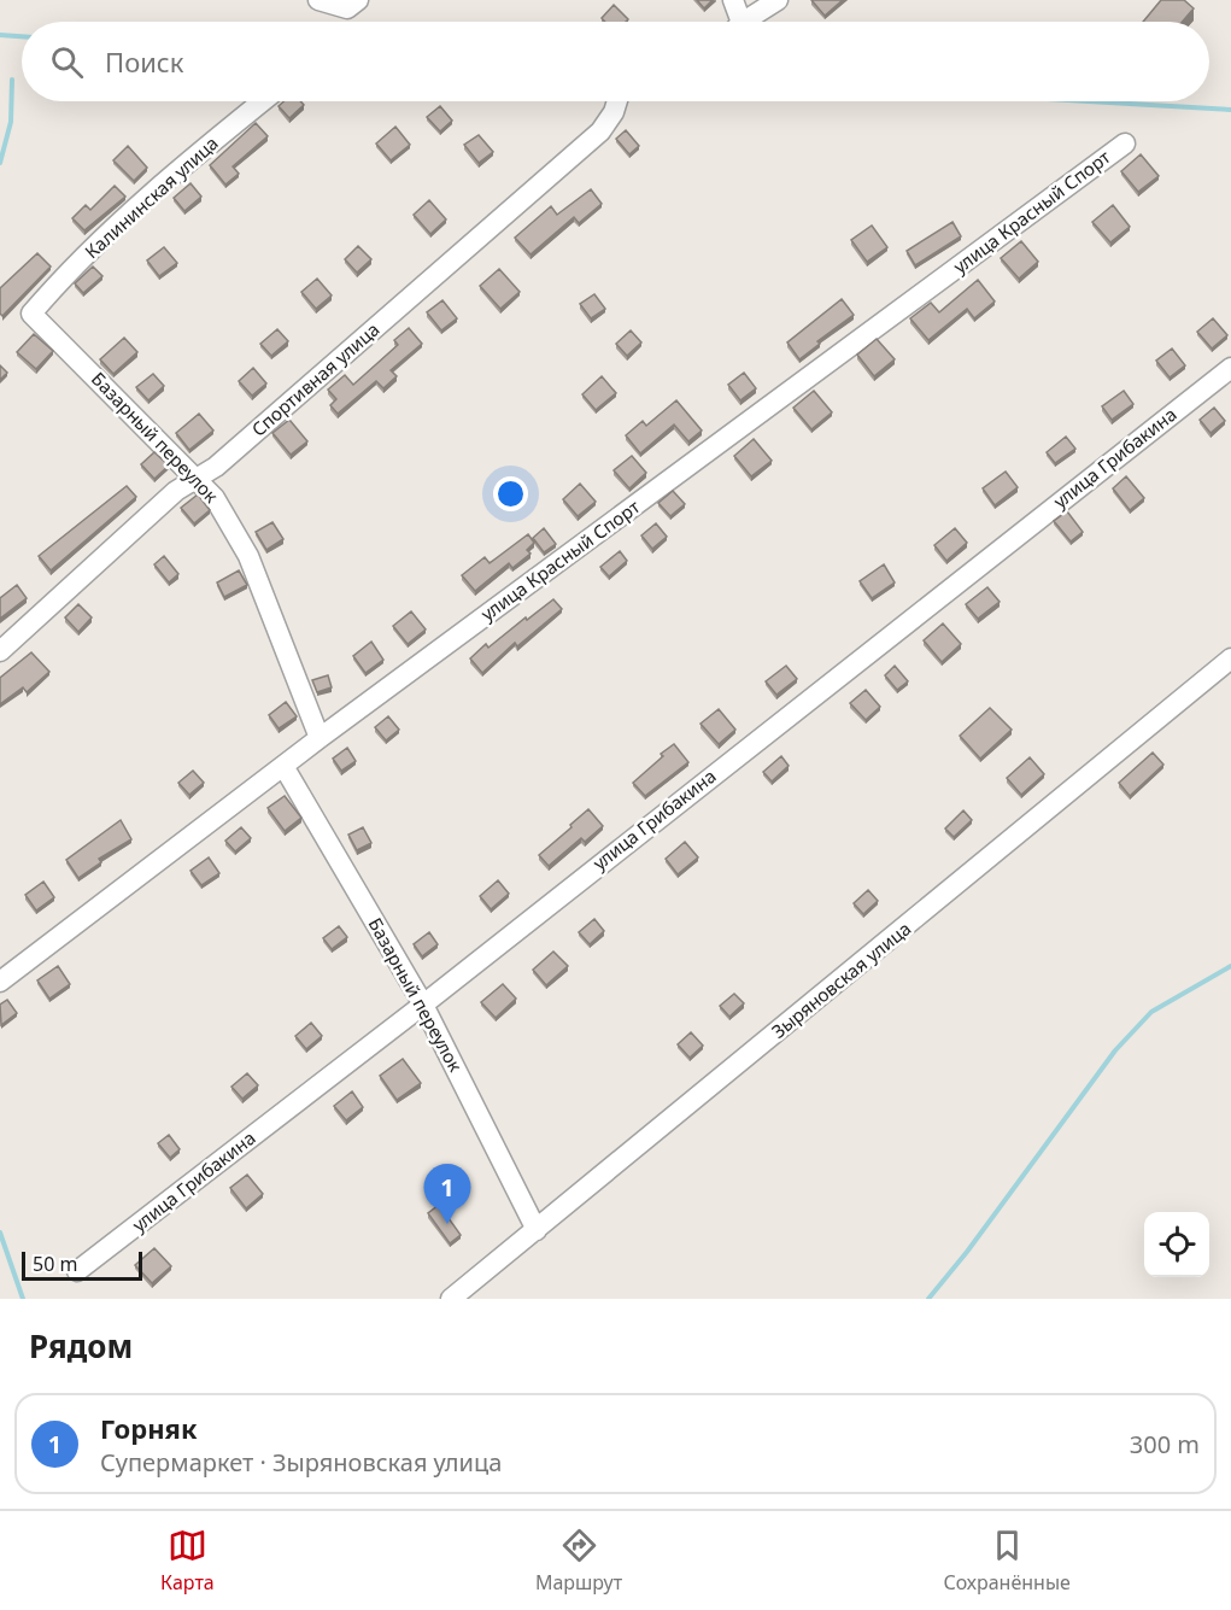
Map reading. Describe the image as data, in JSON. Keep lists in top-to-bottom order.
{
  "streets": {
    "street": [
      "Калининская улица",
      "улица Красный Спорт",
      "Спортивная улица",
      "Базарный переулок",
      "улица Грибакина",
      "Зыряновская улица"
    ]
  },
  "crossings": [
    ["Калининская улица", "Базарный переулок"],
    ["улица Красный Спорт", "Базарный переулок"],
    ["Спортивная улица", "Базарный переулок"],
    ["Базарный переулок", "улица Грибакина"],
    ["Базарный переулок", "Зыряновская улица"]
  ],
  "scale_bar": "50 m",
  "page": {
    "search": "Поиск",
    "pins": "1",
    "scale": "50 m",
    "heading": "Рядом",
    "list": [
      {
        "mark": "1",
        "name": "Горняк",
        "note": "Супермаркет · Зыряновская улица",
        "value": "300 m"
      }
    ],
    "nav": ["Карта", "Маршрут", "Сохранённые"]
  }
}
